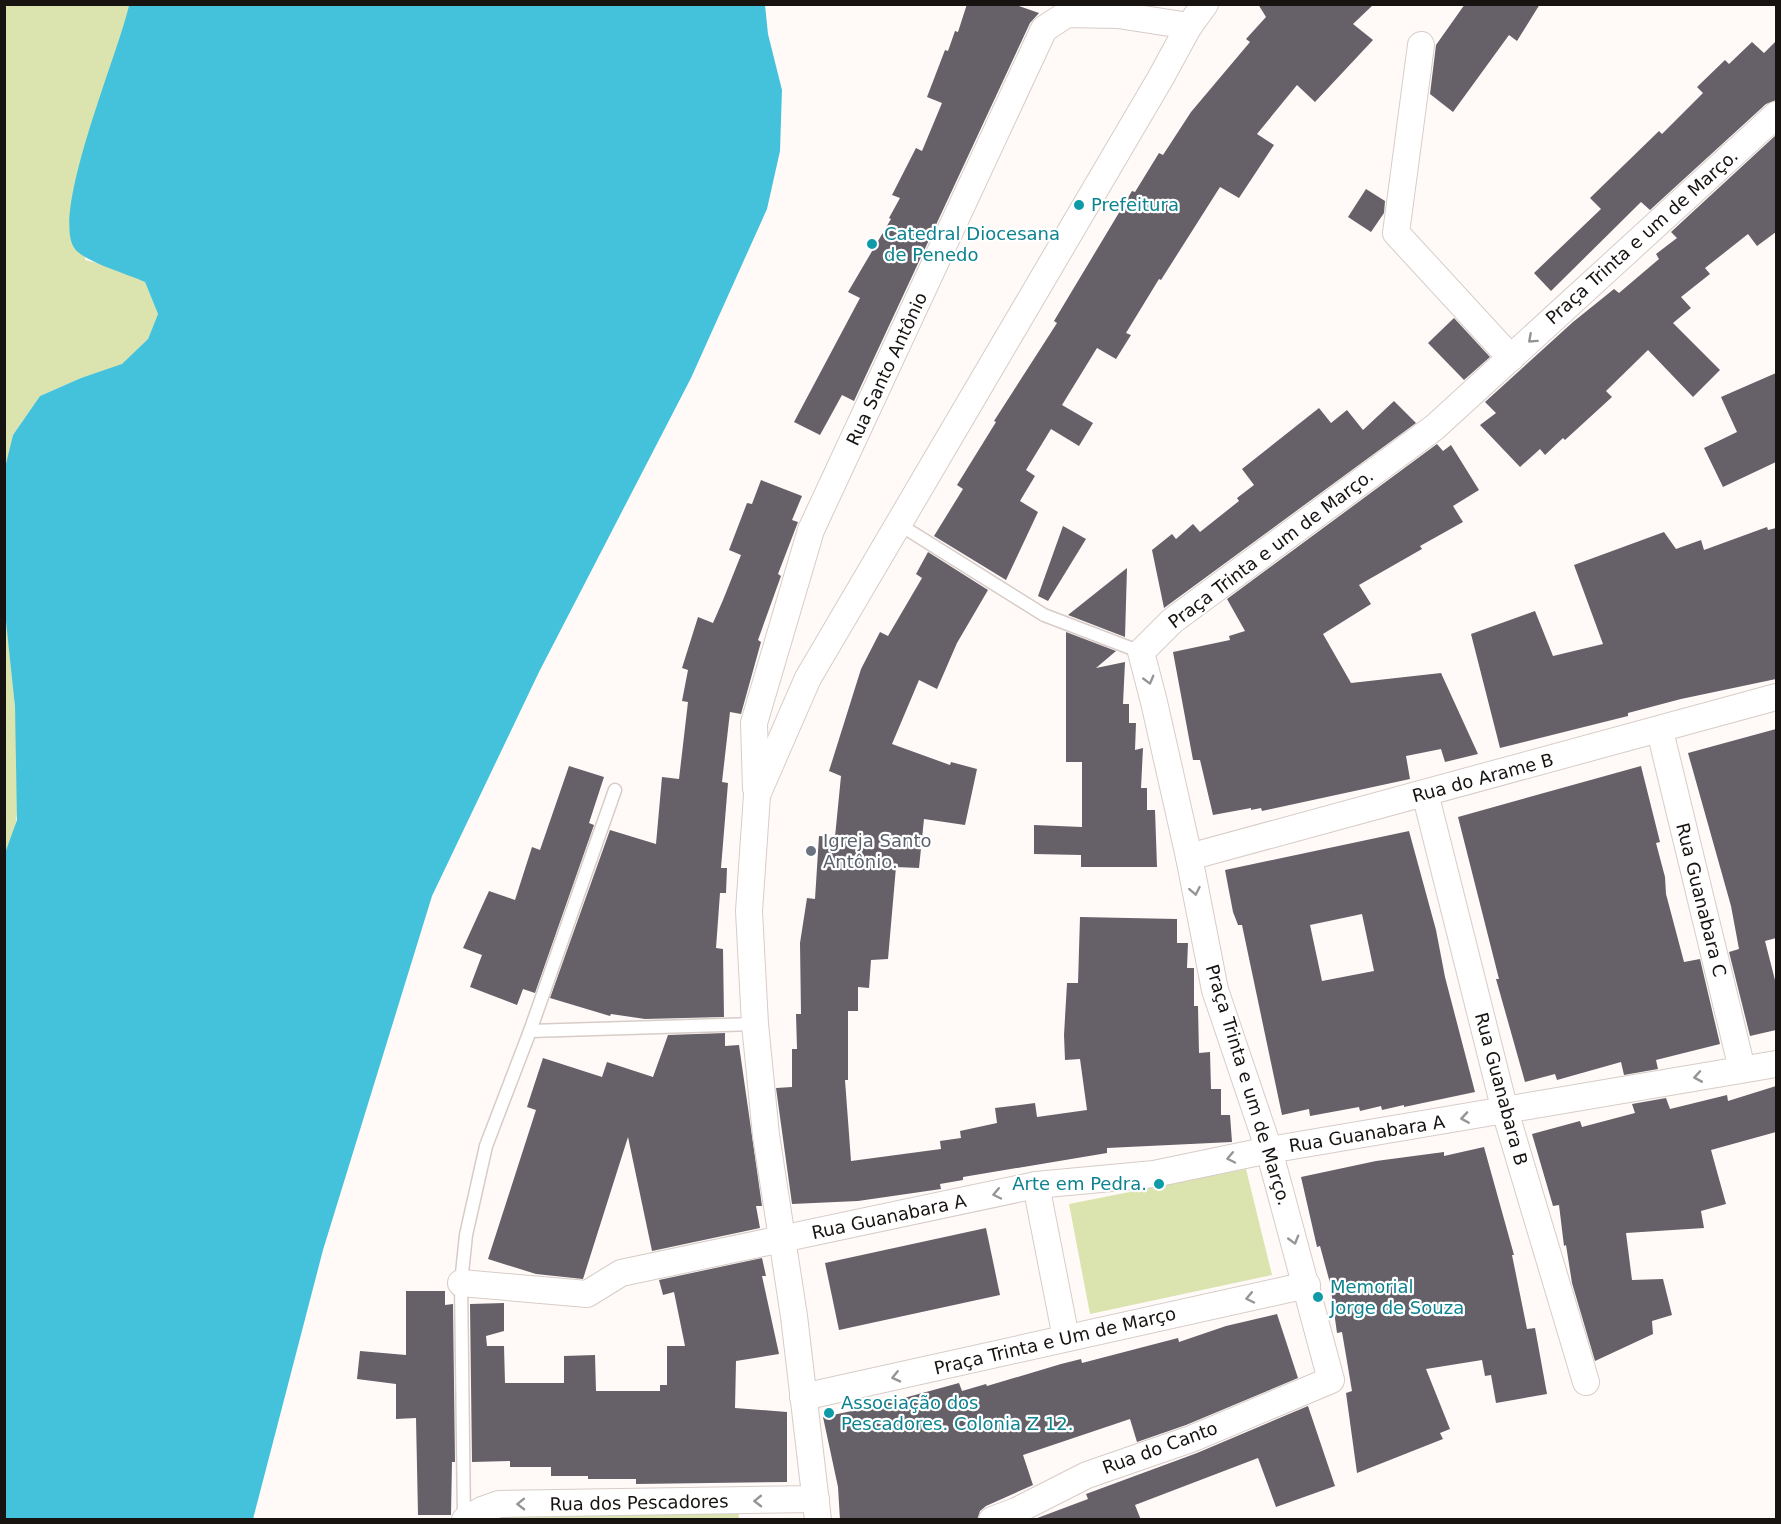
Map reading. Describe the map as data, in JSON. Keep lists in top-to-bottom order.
{
  "streets": {
    "street": [
      "Praça Trinta e um de Março.",
      "Rua Santo Antônio",
      "Rua do Arame B",
      "Rua Guanabara C",
      "Rua Guanabara B",
      "Rua Guanabara A",
      "Praça Trinta e Um de Março",
      "Rua do Canto",
      "Rua dos Pescadores"
    ]
  },
  "crossings": [
    ["Praça Trinta e um de Março.", "Rua do Arame B"],
    ["Praça Trinta e um de Março.", "Rua Guanabara A"],
    ["Praça Trinta e um de Março.", "Praça Trinta e Um de Março"],
    ["Praça Trinta e um de Março.", "Rua do Canto"],
    ["Rua do Arame B", "Rua Guanabara C"],
    ["Rua do Arame B", "Rua Guanabara B"],
    ["Rua Guanabara C", "Rua Guanabara A"],
    ["Rua Guanabara B", "Rua Guanabara A"]
  ],
  "one_way": [
    "Praça Trinta e um de Março.",
    "Rua Guanabara A",
    "Praça Trinta e Um de Março",
    "Rua dos Pescadores"
  ],
  "places": [
    "Prefeitura",
    "Catedral Diocesana de Penedo",
    "Igreja Santo Antônio.",
    "Arte em Pedra.",
    "Memorial Jorge de Souza",
    "Associação dos Pescadores. Colonia Z 12."
  ]
}
